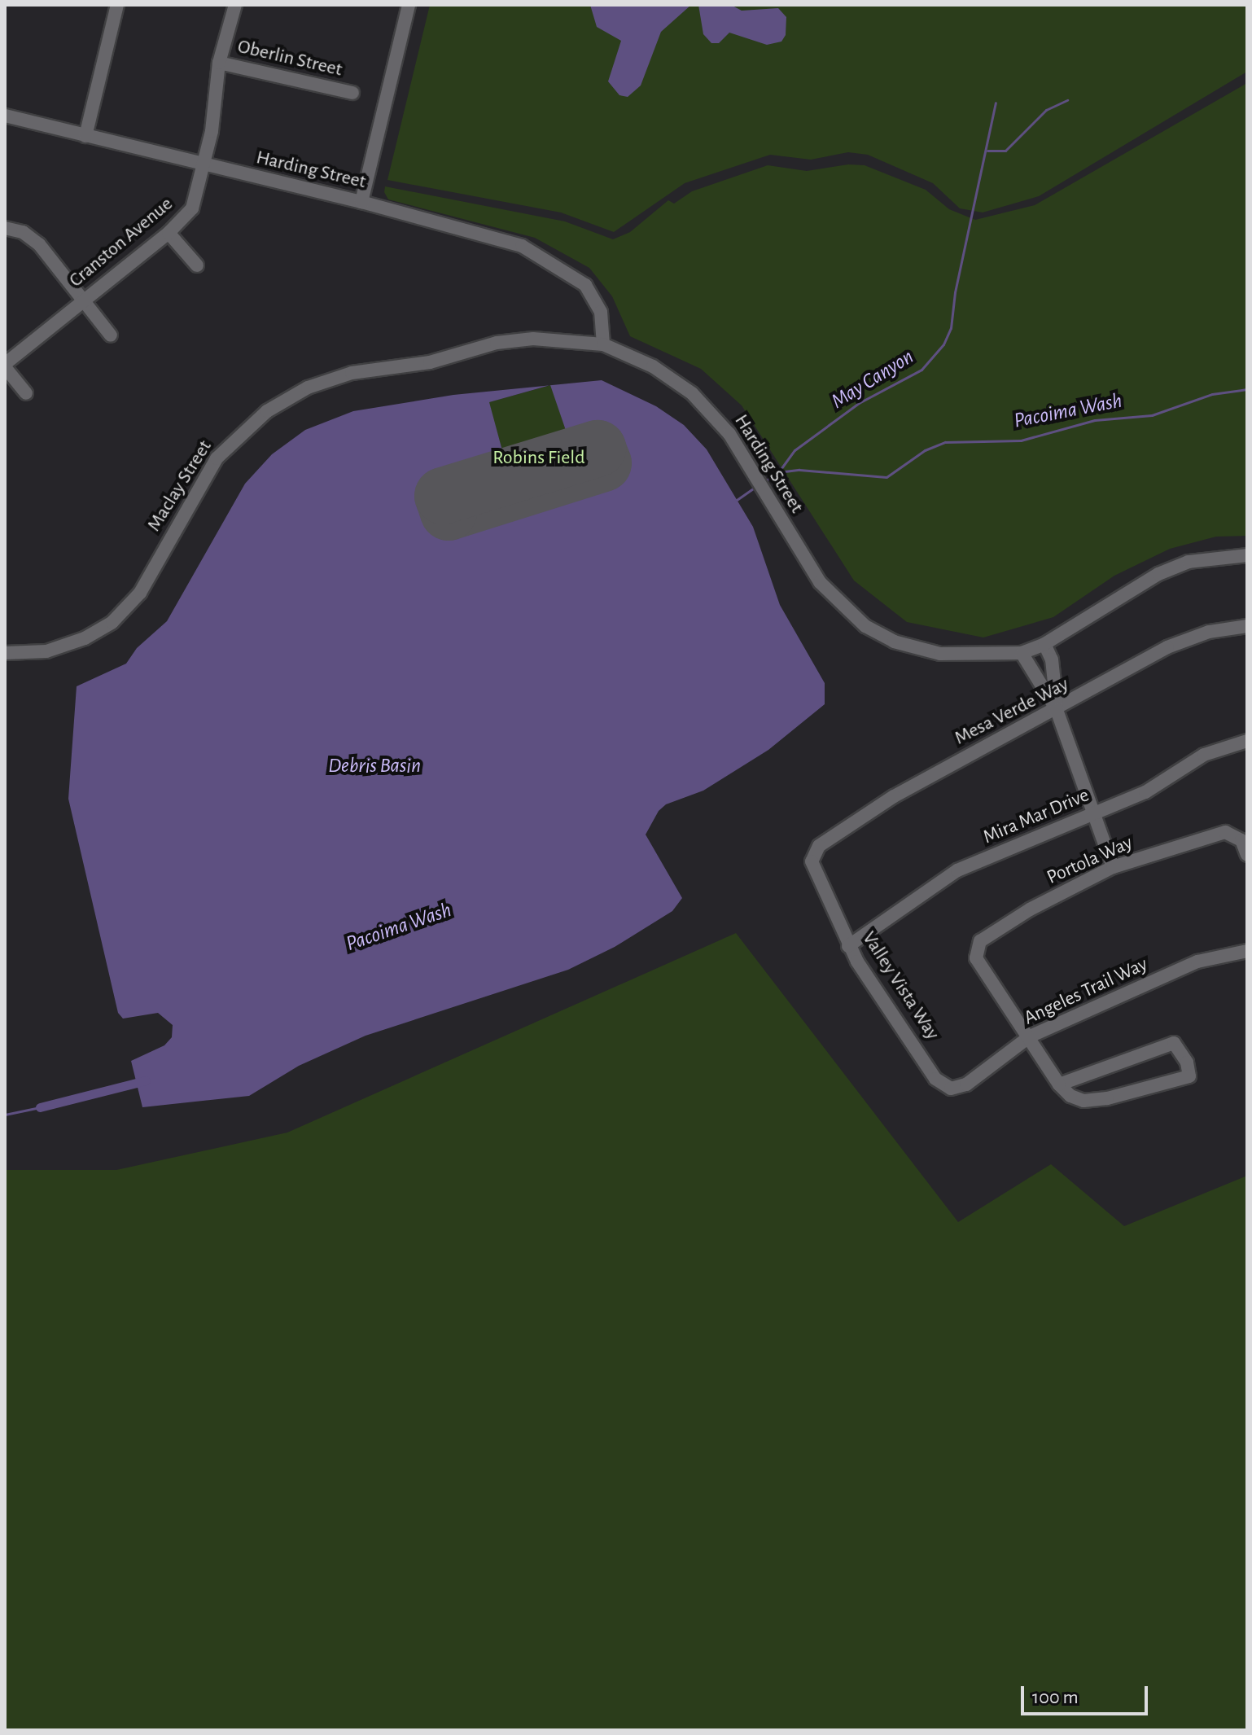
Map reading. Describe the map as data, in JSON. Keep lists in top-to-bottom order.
{
  "streets": {
    "street": [
      "Oberlin Street",
      "Harding Street",
      "Cranston Avenue",
      "Maclay Street",
      "Mesa Verde Way",
      "Mira Mar Drive",
      "Portola Way",
      "Valley Vista Way",
      "Angeles Trail Way"
    ]
  },
  "crossings": [
    ["Oberlin Street", "Cranston Avenue"],
    ["Harding Street", "Cranston Avenue"],
    ["Harding Street", "Maclay Street"],
    ["Mesa Verde Way", "Valley Vista Way"],
    ["Mira Mar Drive", "Valley Vista Way"],
    ["Portola Way", "Angeles Trail Way"],
    ["Valley Vista Way", "Angeles Trail Way"]
  ],
  "water": ["May Canyon", "Pacoima Wash", "Debris Basin"],
  "parks": ["Robins Field"],
  "scale_bar": "100 m"
}
